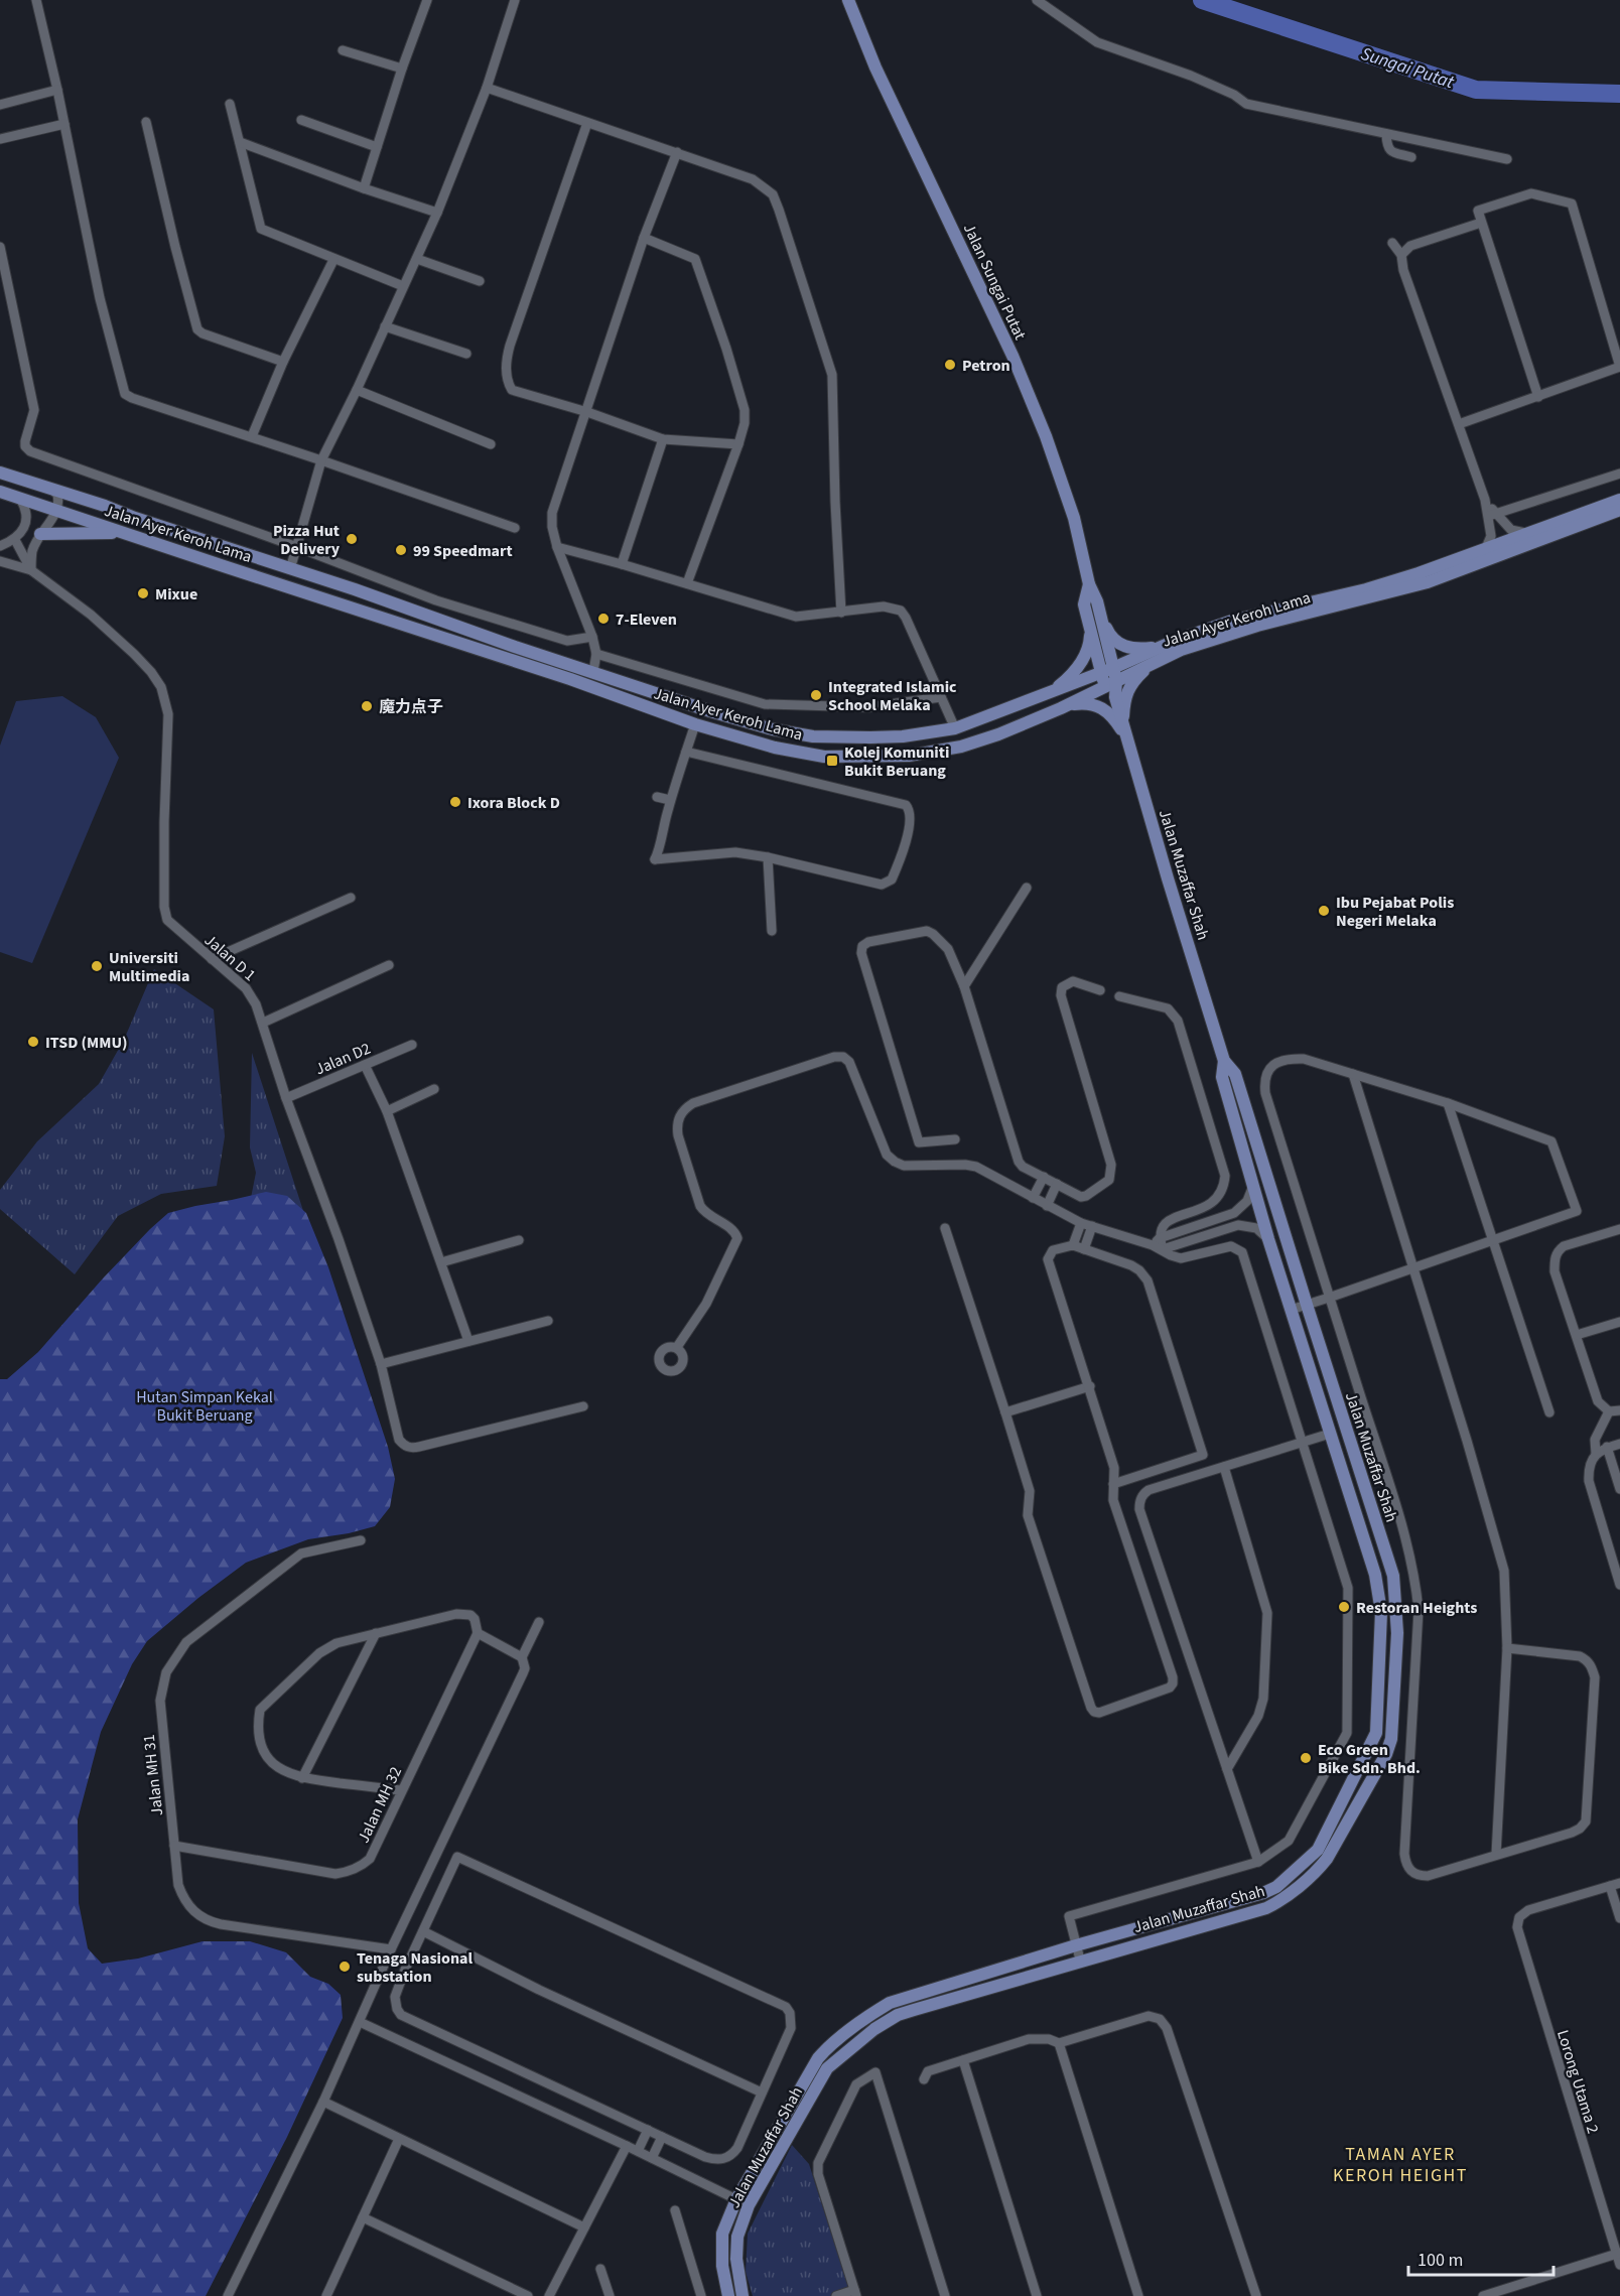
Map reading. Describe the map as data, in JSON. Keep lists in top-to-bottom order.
{
  "streets": {
    "main road": ["Jalan Sungai Putat", "Jalan Ayer Keroh Lama", "Jalan Muzaffar Shah"],
    "street": [
      "Jalan D 1",
      "Jalan D2",
      "Jalan MH 31",
      "Jalan MH 32",
      "Lorong Utama 2"
    ]
  },
  "crossings": [
    ["Jalan Sungai Putat", "Jalan Ayer Keroh Lama"],
    ["Jalan Sungai Putat", "Jalan Muzaffar Shah"],
    ["Jalan Ayer Keroh Lama", "Jalan Muzaffar Shah"],
    ["Jalan D 1", "Jalan D2"],
    ["Jalan MH 31", "Jalan MH 32"]
  ],
  "districts": ["TAMAN AYER KEROH HEIGHT"],
  "water": ["Sungai Putat"],
  "parks": ["Hutan Simpan Kekal Bukit Beruang"],
  "places": {
    "other": [
      "Petron",
      "Pizza Hut Delivery",
      "99 Speedmart",
      "Mixue",
      "7-Eleven",
      "Integrated Islamic School Melaka",
      "魔力点子",
      "Ixora Block D",
      "Ibu Pejabat Polis Negeri Melaka",
      "Universiti Multimedia",
      "ITSD (MMU)",
      "Restoran Heights",
      "Eco Green Bike Sdn. Bhd.",
      "Tenaga Nasional substation"
    ],
    "transit": ["Kolej Komuniti Bukit Beruang"]
  },
  "scale_bar": "100 m"
}
